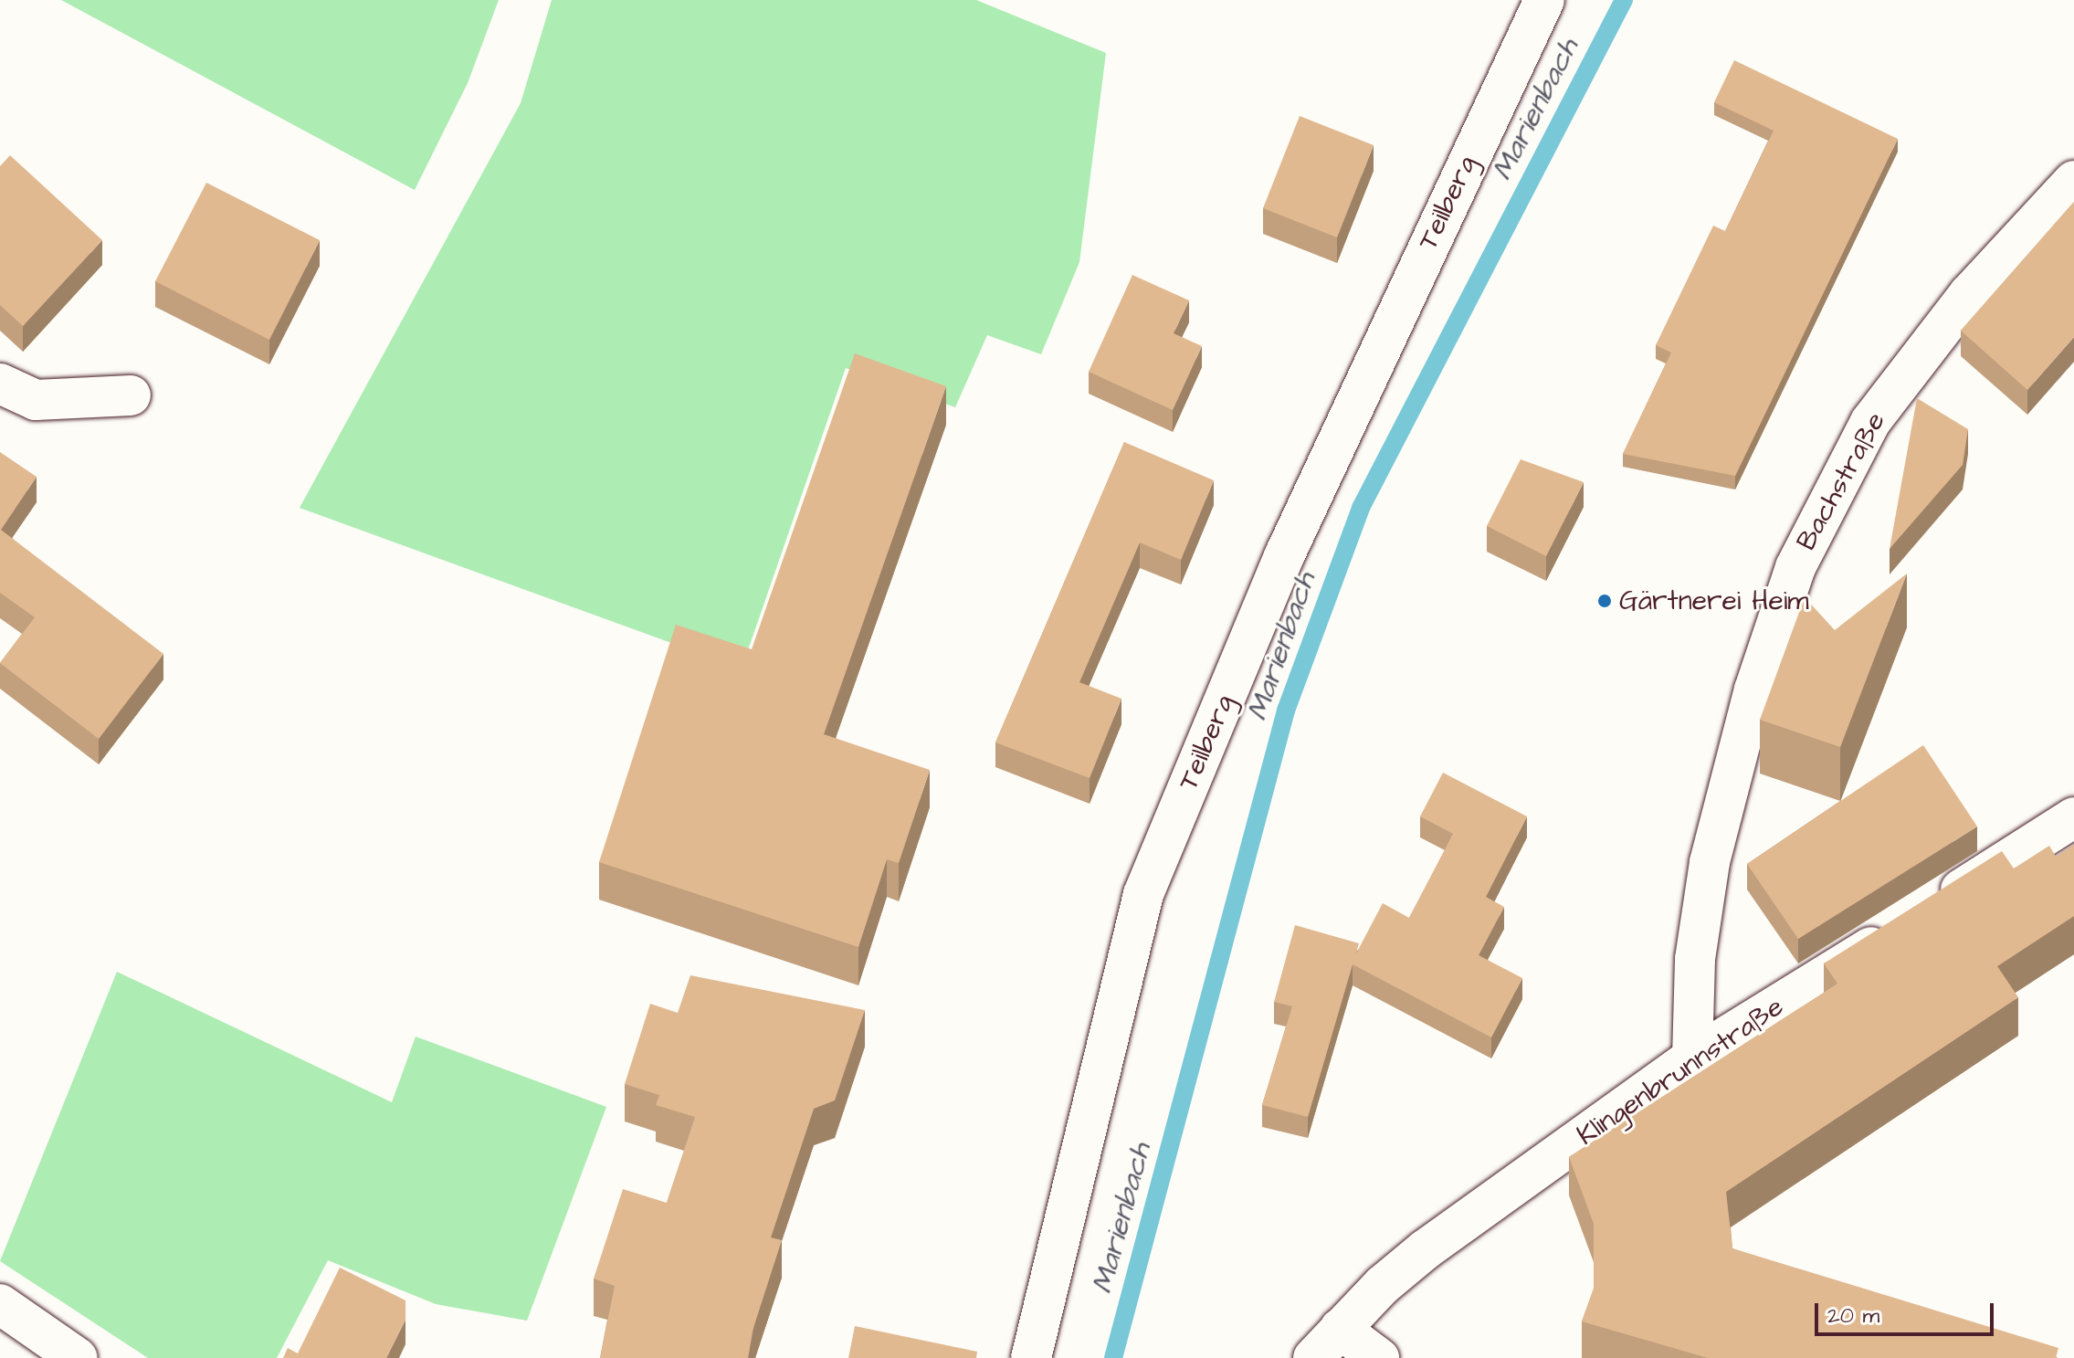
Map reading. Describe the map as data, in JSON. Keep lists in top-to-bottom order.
{
  "streets": {
    "street": ["Teilberg", "Bachstraße", "Klingenbrunnstraße"]
  },
  "crossings": [
    ["Bachstraße", "Klingenbrunnstraße"]
  ],
  "water": ["Marienbach"],
  "places": ["Gärtnerei Heim"],
  "scale_bar": "20 m"
}
